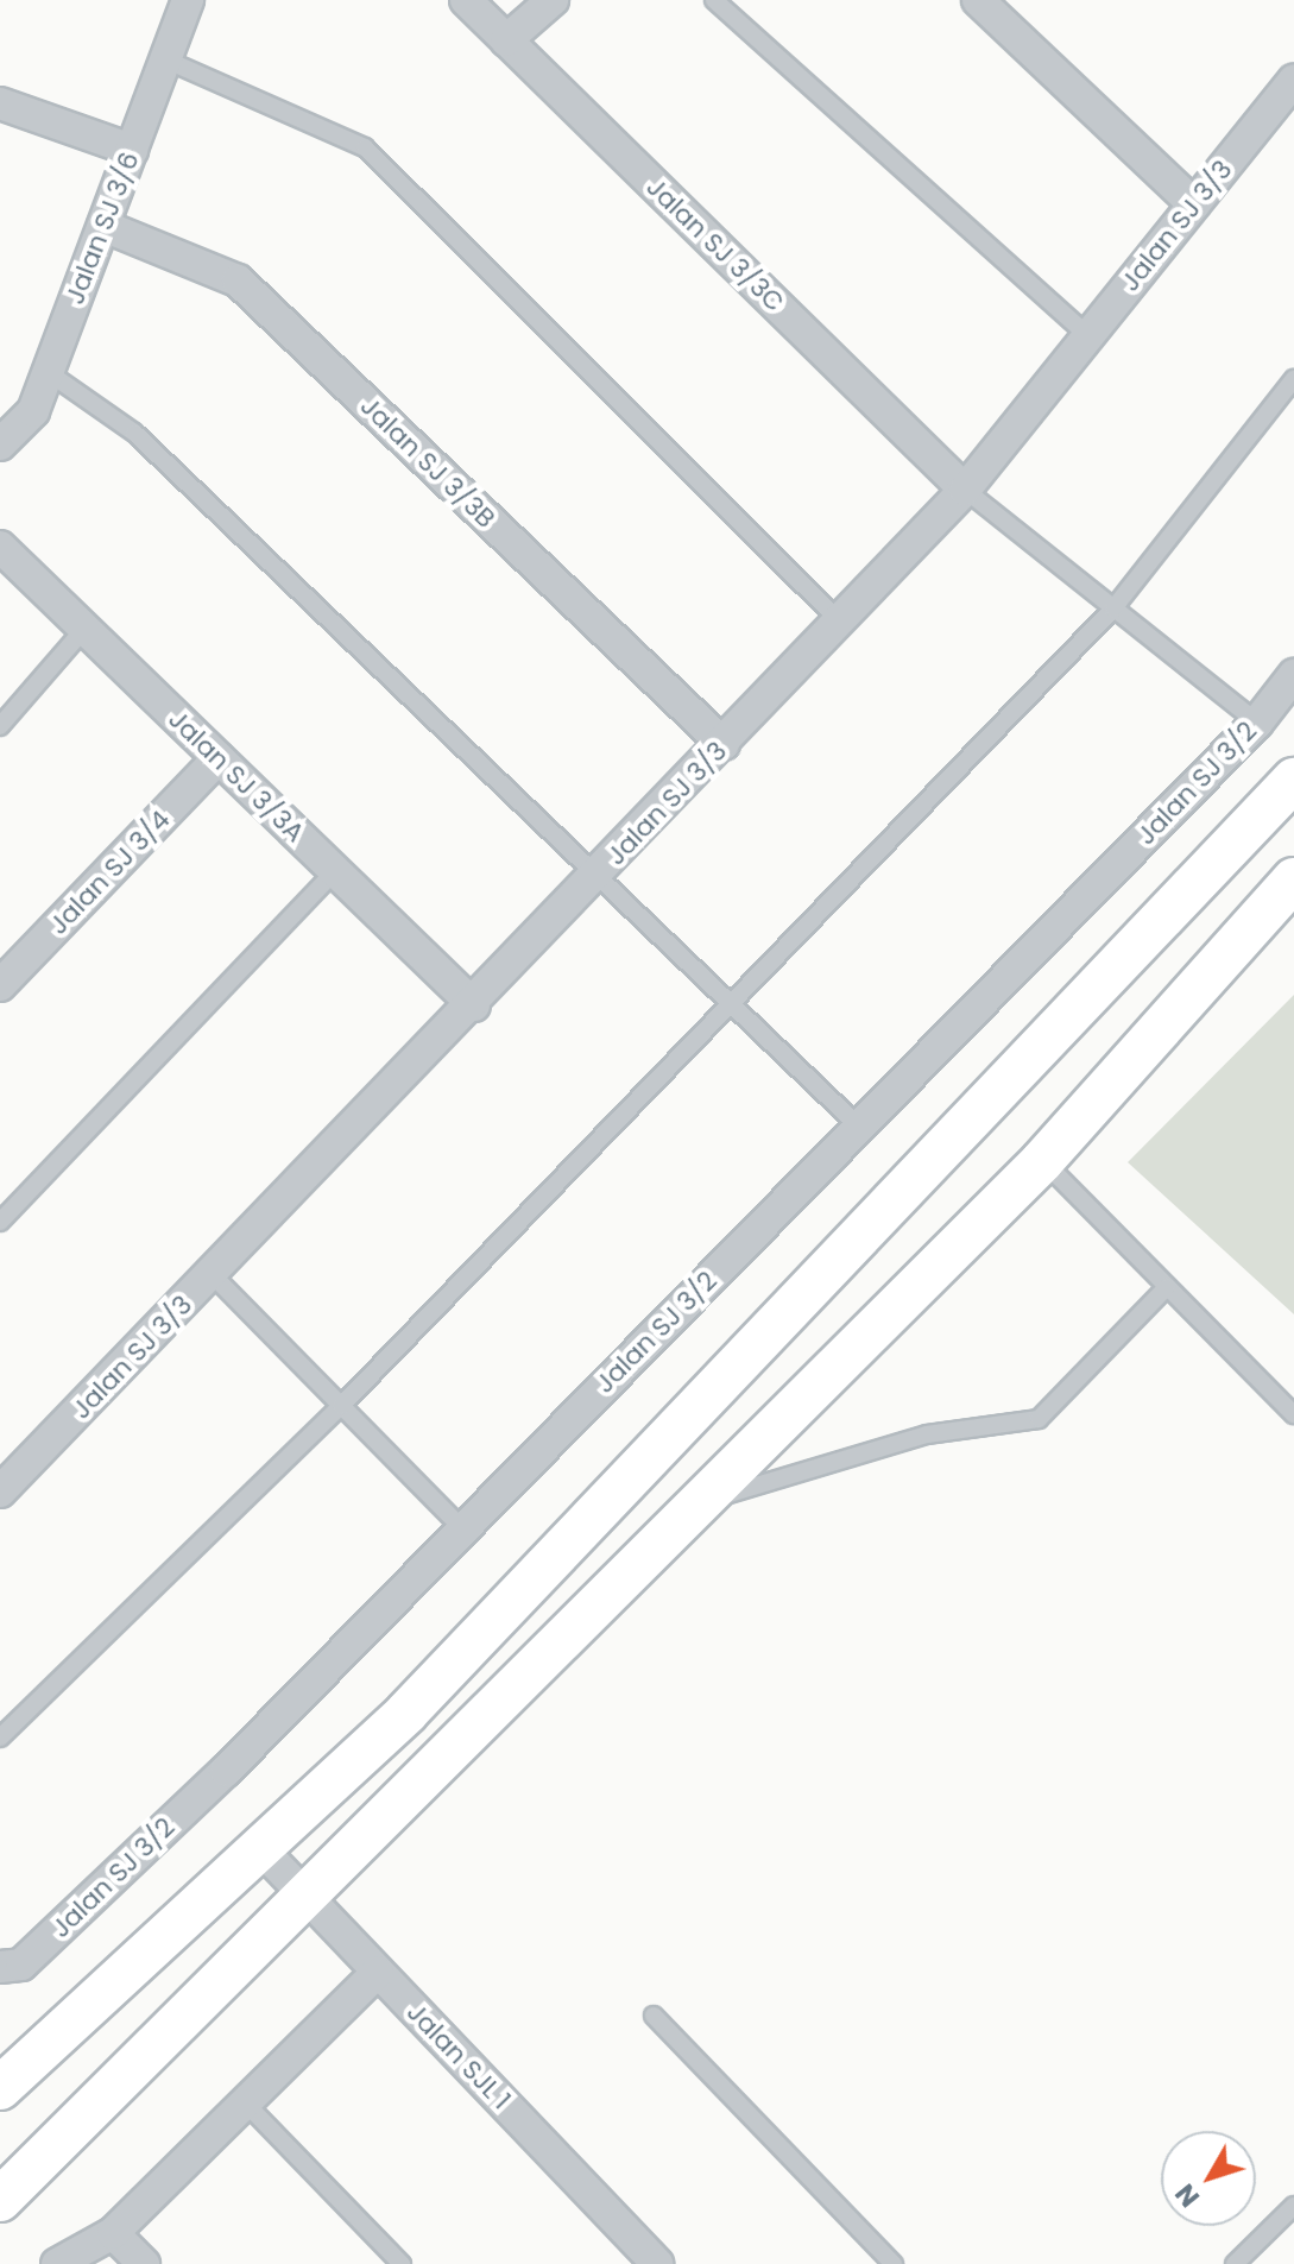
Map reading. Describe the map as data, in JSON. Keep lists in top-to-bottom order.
{
  "streets": {
    "street": [
      "Jalan SJ 3/3",
      "Jalan SJ 3/6",
      "Jalan SJ 3/3C",
      "Jalan SJ 3/3B",
      "Jalan SJ 3/3A",
      "Jalan SJ 3/2",
      "Jalan SJ 3/4",
      "Jalan SJL 1"
    ]
  },
  "crossings": [
    ["Jalan SJ 3/3", "Jalan SJ 3/3C"],
    ["Jalan SJ 3/3", "Jalan SJ 3/3B"],
    ["Jalan SJ 3/3", "Jalan SJ 3/3A"],
    ["Jalan SJ 3/6", "Jalan SJ 3/3B"],
    ["Jalan SJ 3/3A", "Jalan SJ 3/4"]
  ],
  "north": "bottom left"
}
